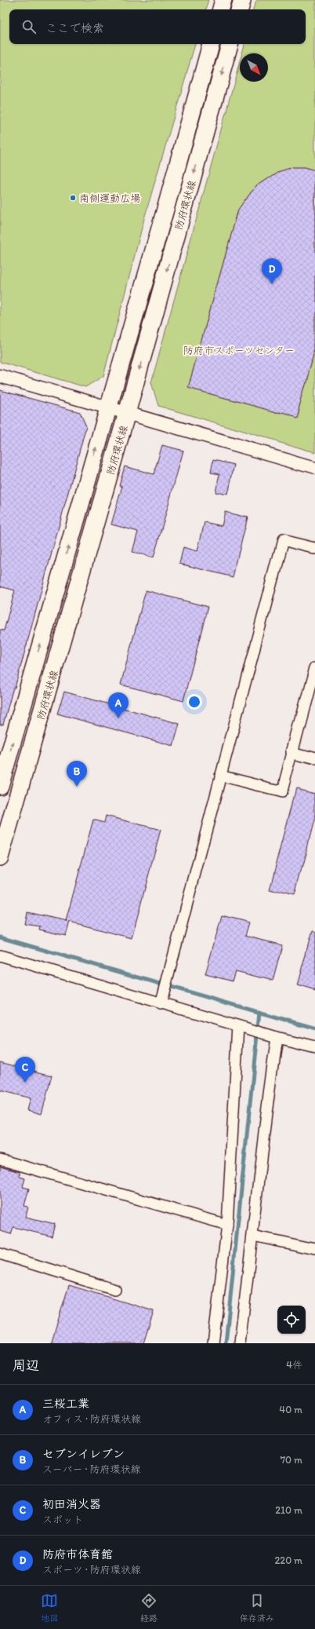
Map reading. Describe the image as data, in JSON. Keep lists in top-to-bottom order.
{
  "streets": {
    "main road": ["防府環状線"]
  },
  "parks": ["防府市スポーツセンター"],
  "places": ["南側運動広場"],
  "north": "bottom right",
  "page": {
    "search": "ここで検索",
    "pins": [
      "D",
      "A",
      "B",
      "C"
    ],
    "heading": ["周辺", "4件"],
    "list": [
      {
        "mark": "A",
        "name": "三桜工業",
        "note": "オフィス · 防府環状線",
        "value": "40 m"
      },
      {
        "mark": "B",
        "name": "セブンイレブン",
        "note": "スーパー · 防府環状線",
        "value": "70 m"
      },
      {
        "mark": "C",
        "name": "初田消火器",
        "note": "スポット",
        "value": "210 m"
      },
      {
        "mark": "D",
        "name": "防府市体育館",
        "note": "スポーツ · 防府環状線",
        "value": "220 m"
      }
    ],
    "nav": ["地図", "経路", "保存済み"]
  }
}
